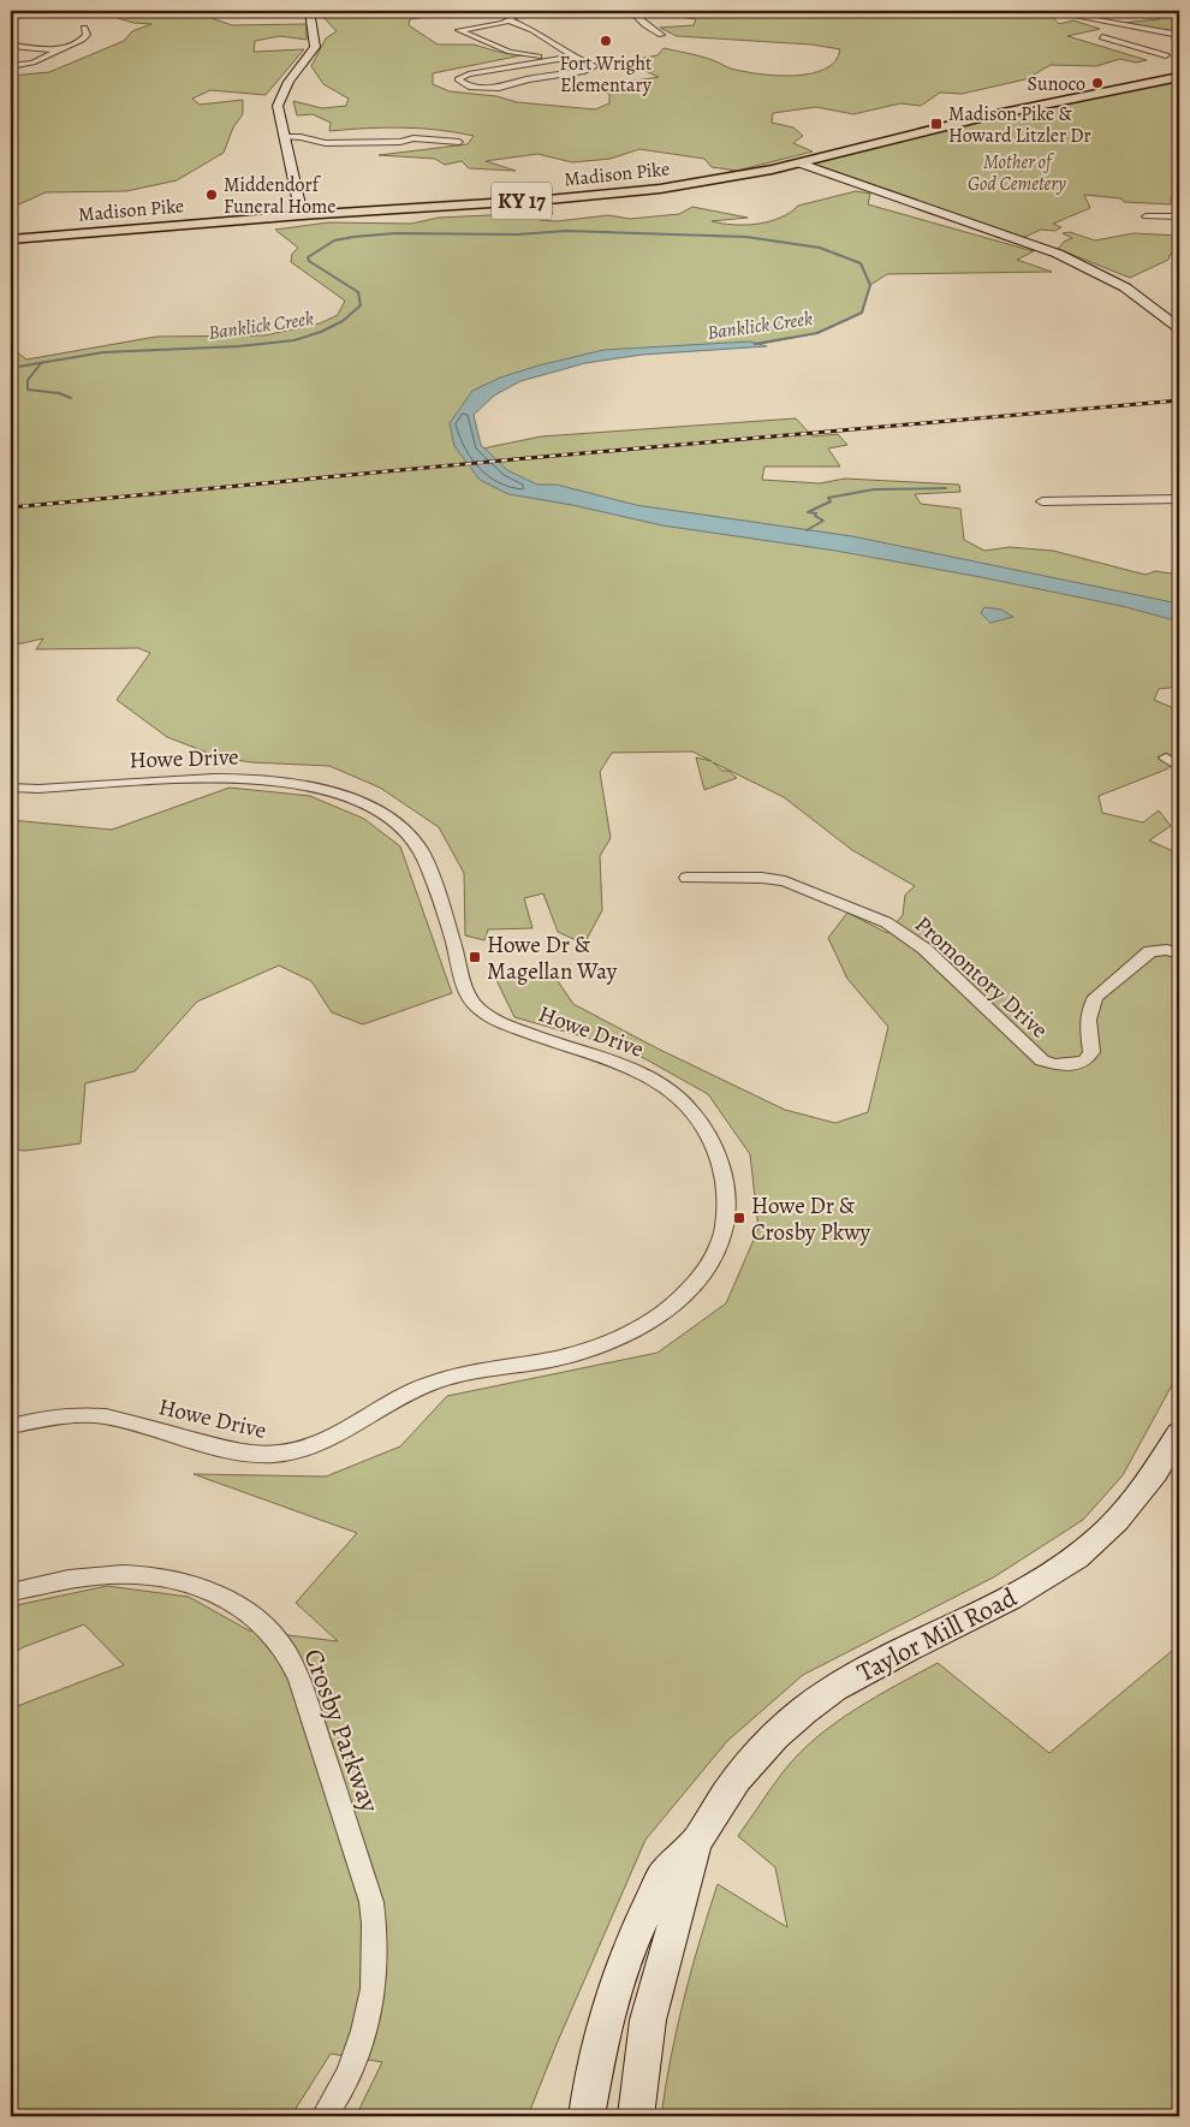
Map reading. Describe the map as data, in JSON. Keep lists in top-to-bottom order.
{
  "streets": {
    "main road": ["Madison Pike", "KY 17", "Taylor Mill Road"],
    "street": ["Howe Drive", "Promontory Drive", "Crosby Parkway"]
  },
  "water": ["Banklick Creek"],
  "parks": ["Mother of God Cemetery"],
  "places": {
    "other": ["Fort Wright Elementary", "Sunoco", "Middendorf Funeral Home"],
    "transit": ["Madison Pike & Howard Litzler Dr", "Howe Dr & Magellan Way", "Howe Dr & Crosby Pkwy"]
  }
}
